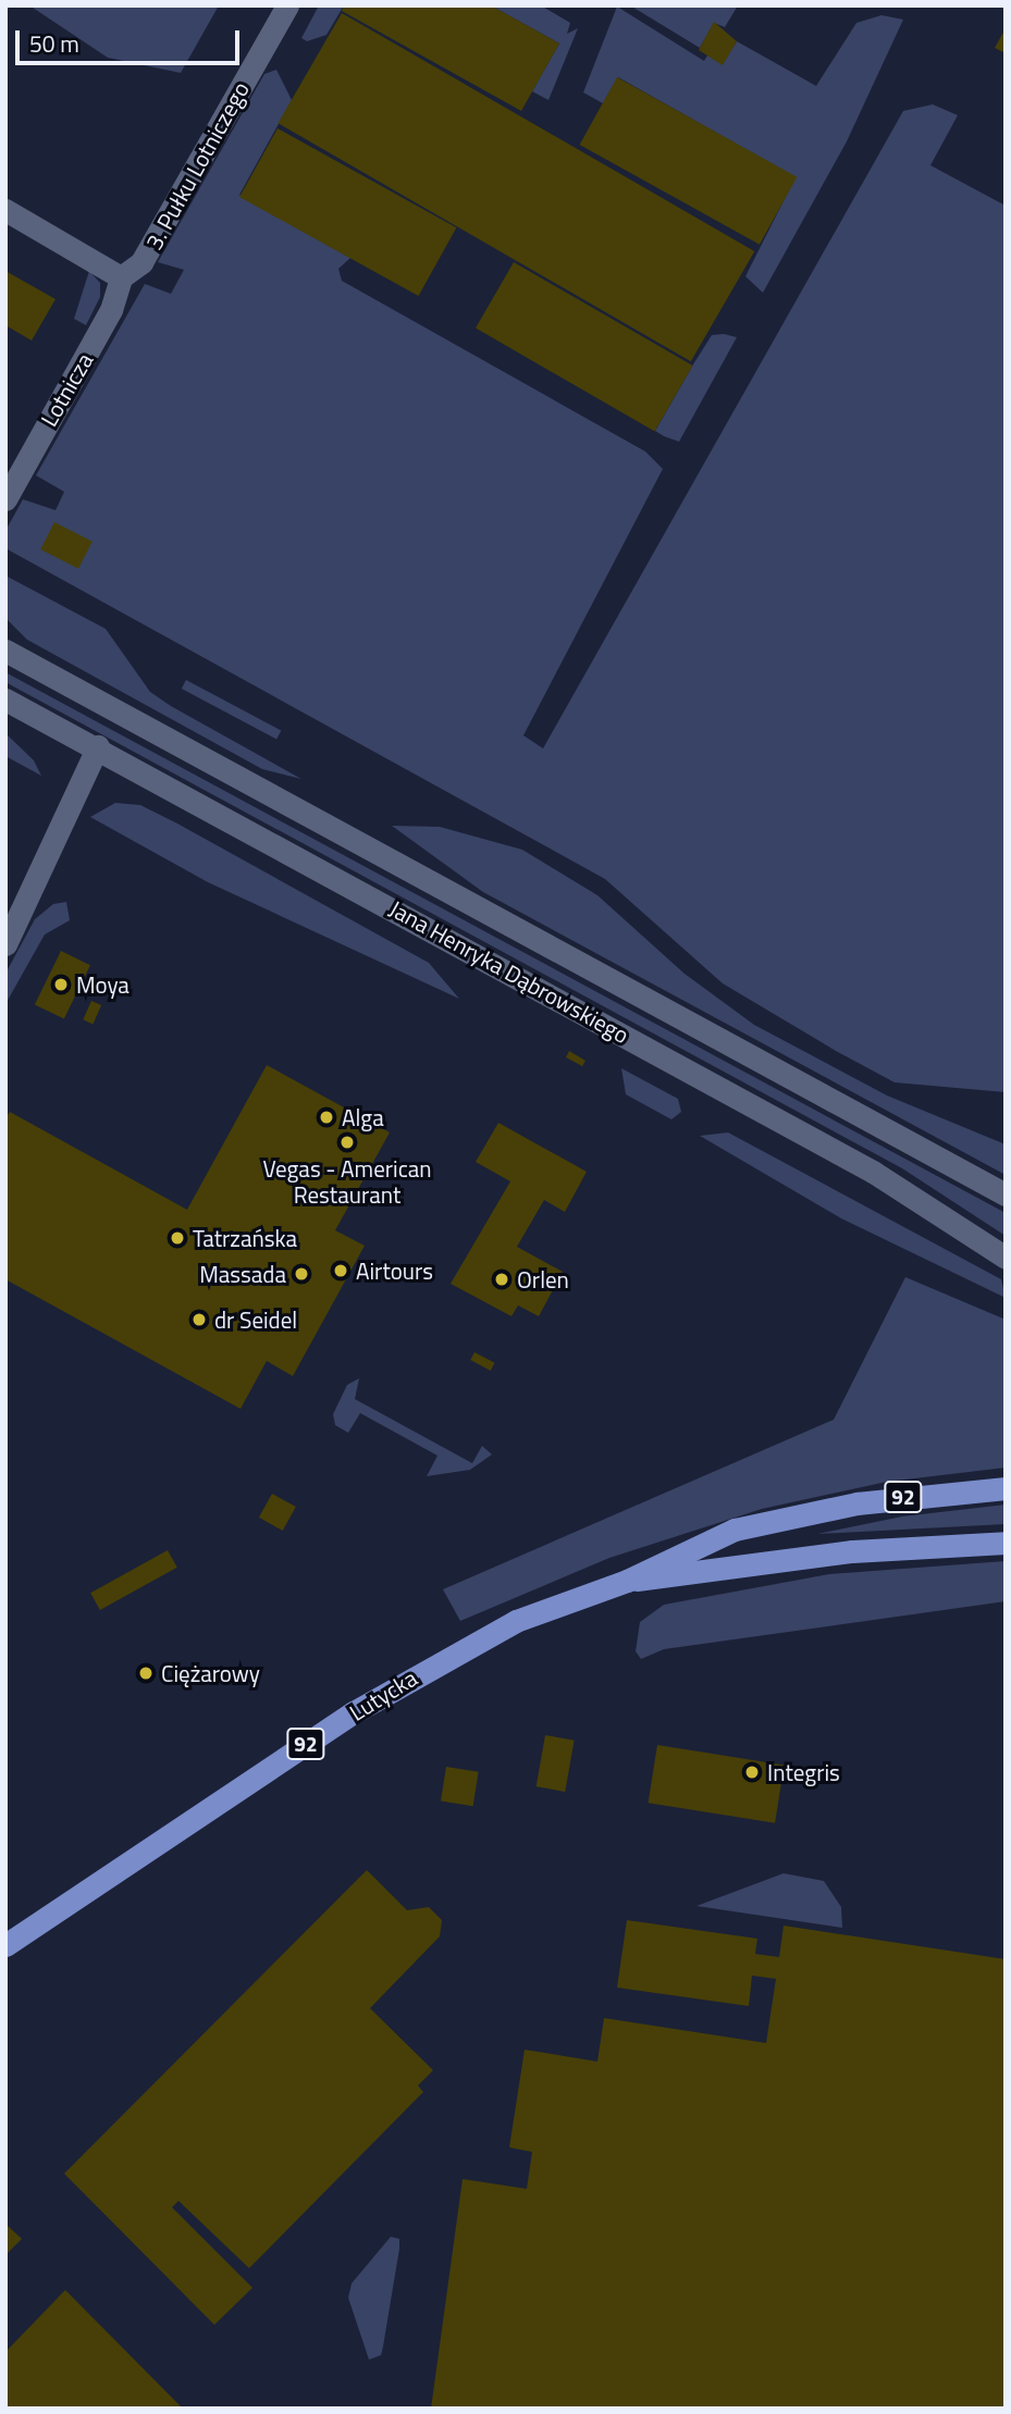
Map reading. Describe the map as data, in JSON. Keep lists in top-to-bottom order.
{
  "streets": {
    "main road": [
      "3. Pułku Lotniczego",
      "Lotnicza",
      "Jana Henryka Dąbrowskiego",
      "92",
      "Lutycka"
    ]
  },
  "crossings": [
    ["3. Pułku Lotniczego", "Lotnicza"]
  ],
  "places": [
    "Moya",
    "Alga",
    "Vegas - American Restaurant",
    "Tatrzańska",
    "Airtours",
    "Massada",
    "Orlen",
    "dr Seidel",
    "Ciężarowy",
    "Integris"
  ],
  "scale_bar": "50 m"
}
